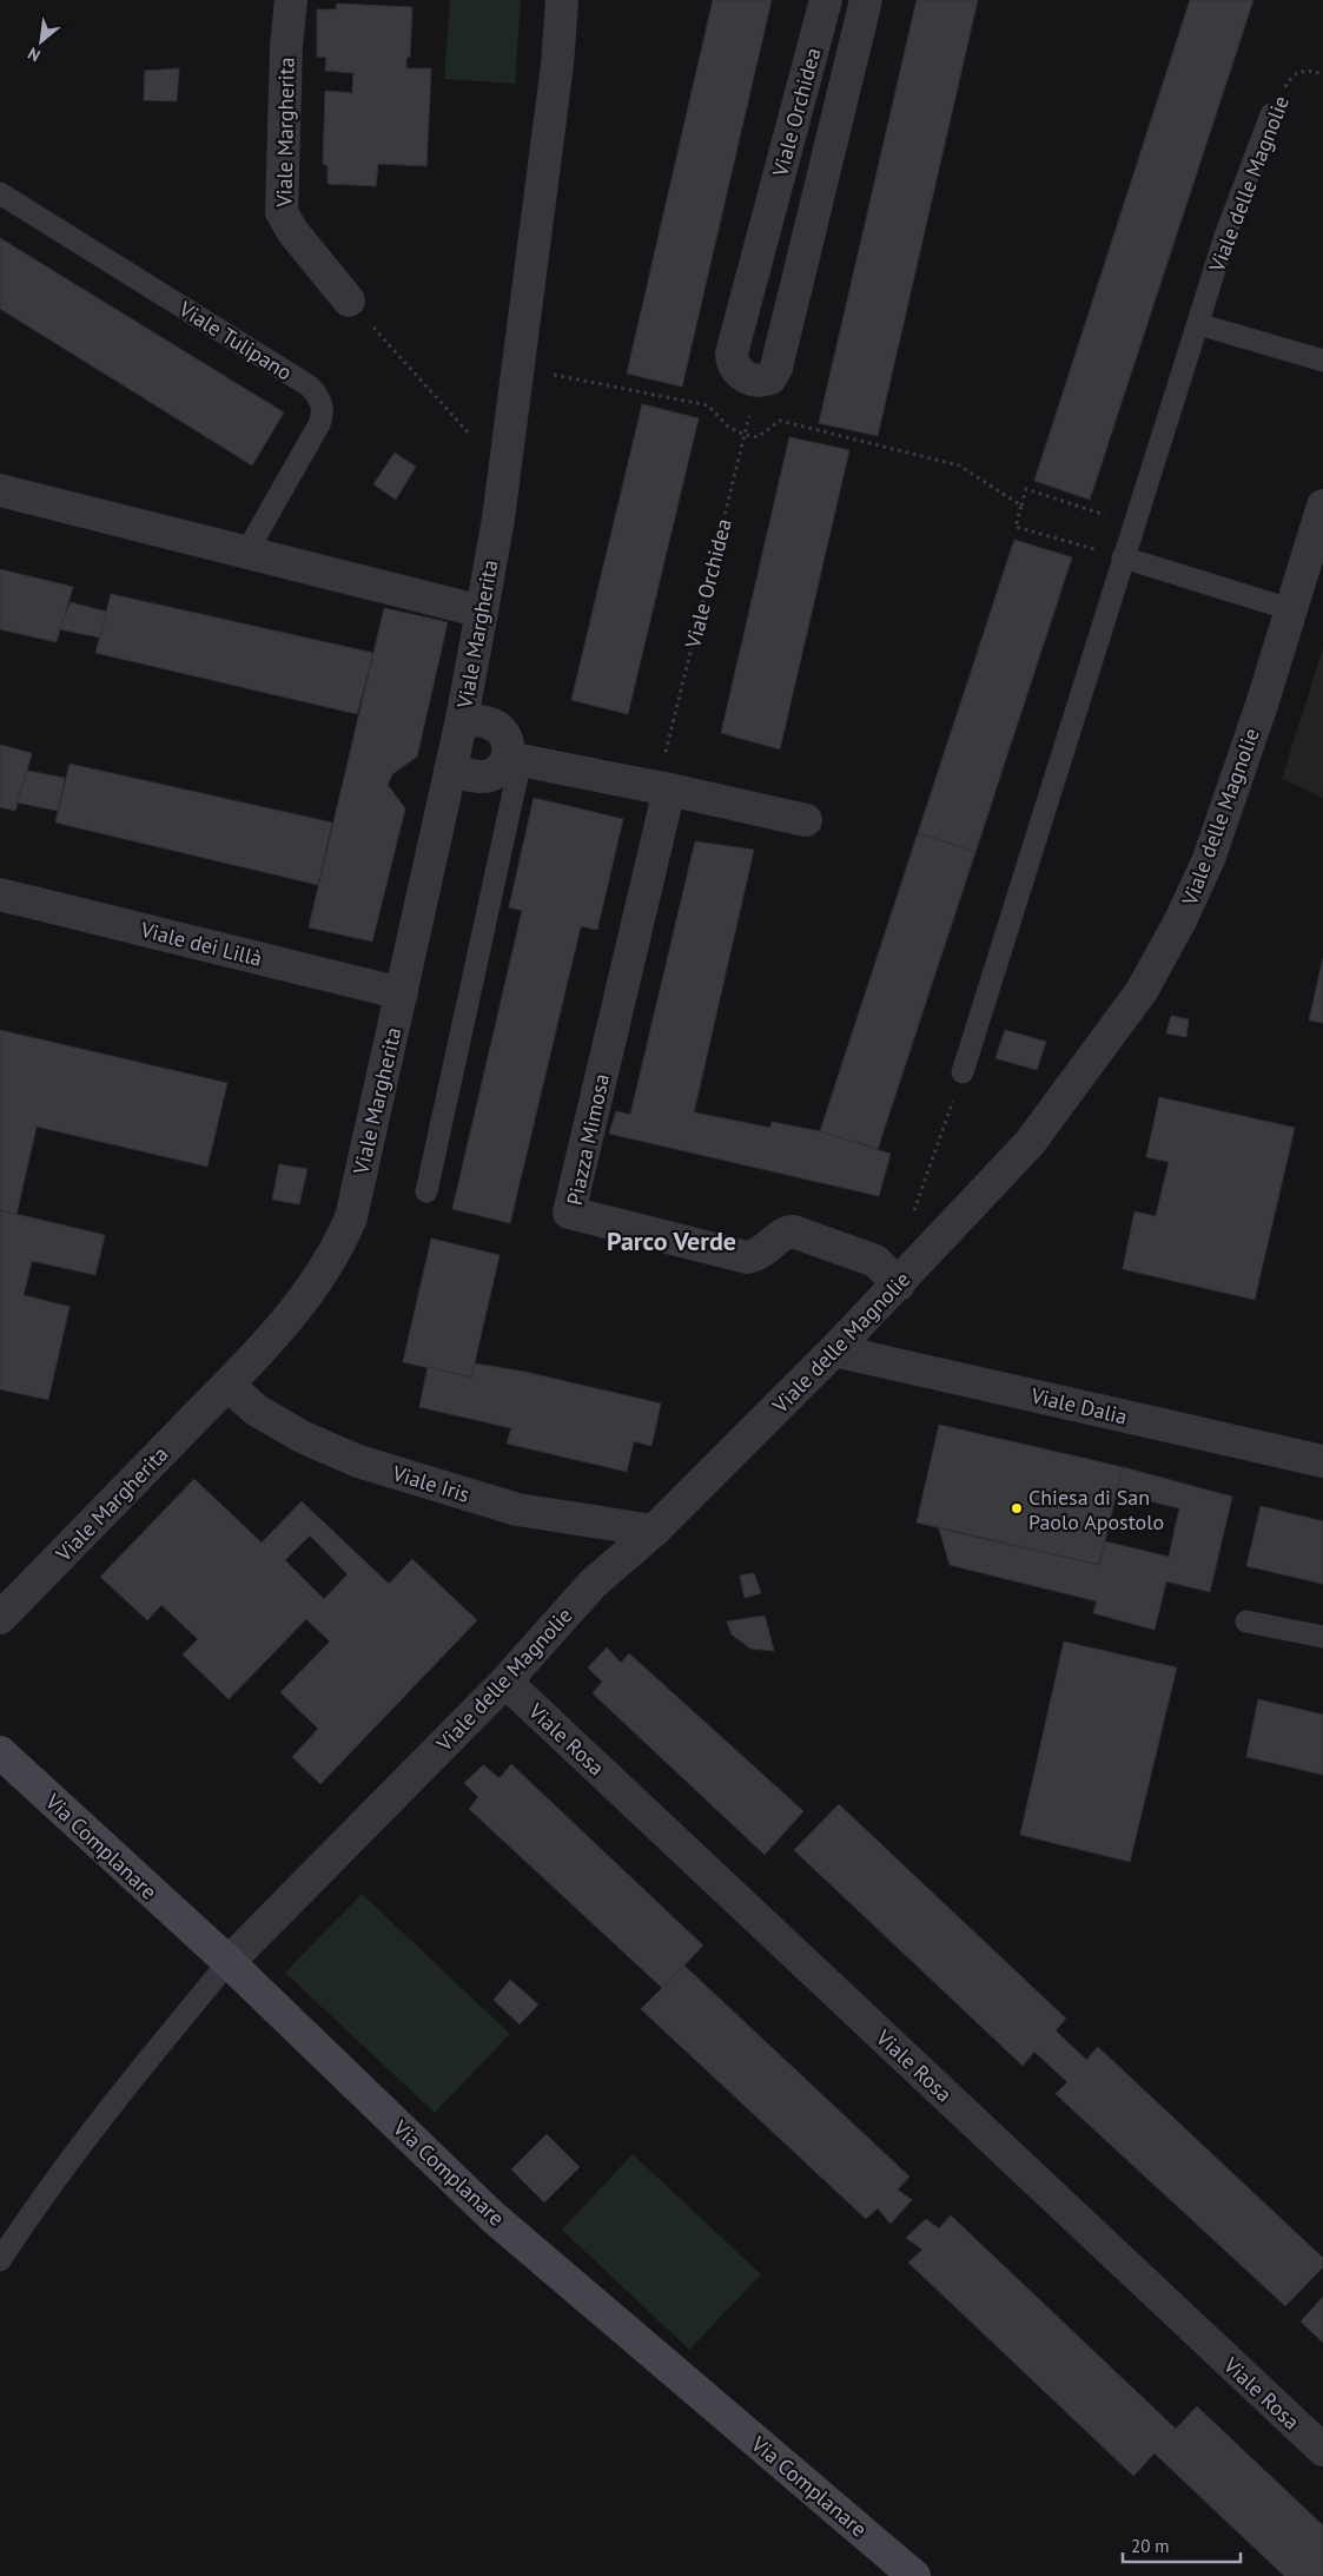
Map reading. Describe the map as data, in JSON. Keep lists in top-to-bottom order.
{
  "streets": {
    "main road": ["Via Complanare"],
    "street": [
      "Viale Orchidea",
      "Viale Margherita",
      "Viale delle Magnolie",
      "Viale dei Lillà",
      "Piazza Mimosa",
      "Viale Dalia",
      "Viale Iris",
      "Viale Rosa"
    ],
    "lane": ["Viale Tulipano"]
  },
  "crossings": [
    ["Viale Orchidea", "Piazza Mimosa"],
    ["Viale Margherita", "Viale dei Lillà"],
    ["Viale Margherita", "Viale Iris"],
    ["Viale delle Magnolie", "Piazza Mimosa"],
    ["Viale delle Magnolie", "Viale Dalia"],
    ["Viale delle Magnolie", "Viale Iris"],
    ["Viale delle Magnolie", "Viale Rosa"],
    ["Viale delle Magnolie", "Via Complanare"]
  ],
  "districts": ["Parco Verde"],
  "places": ["Chiesa di San Paolo Apostolo"],
  "scale_bar": "20 m",
  "north": "bottom left"
}
